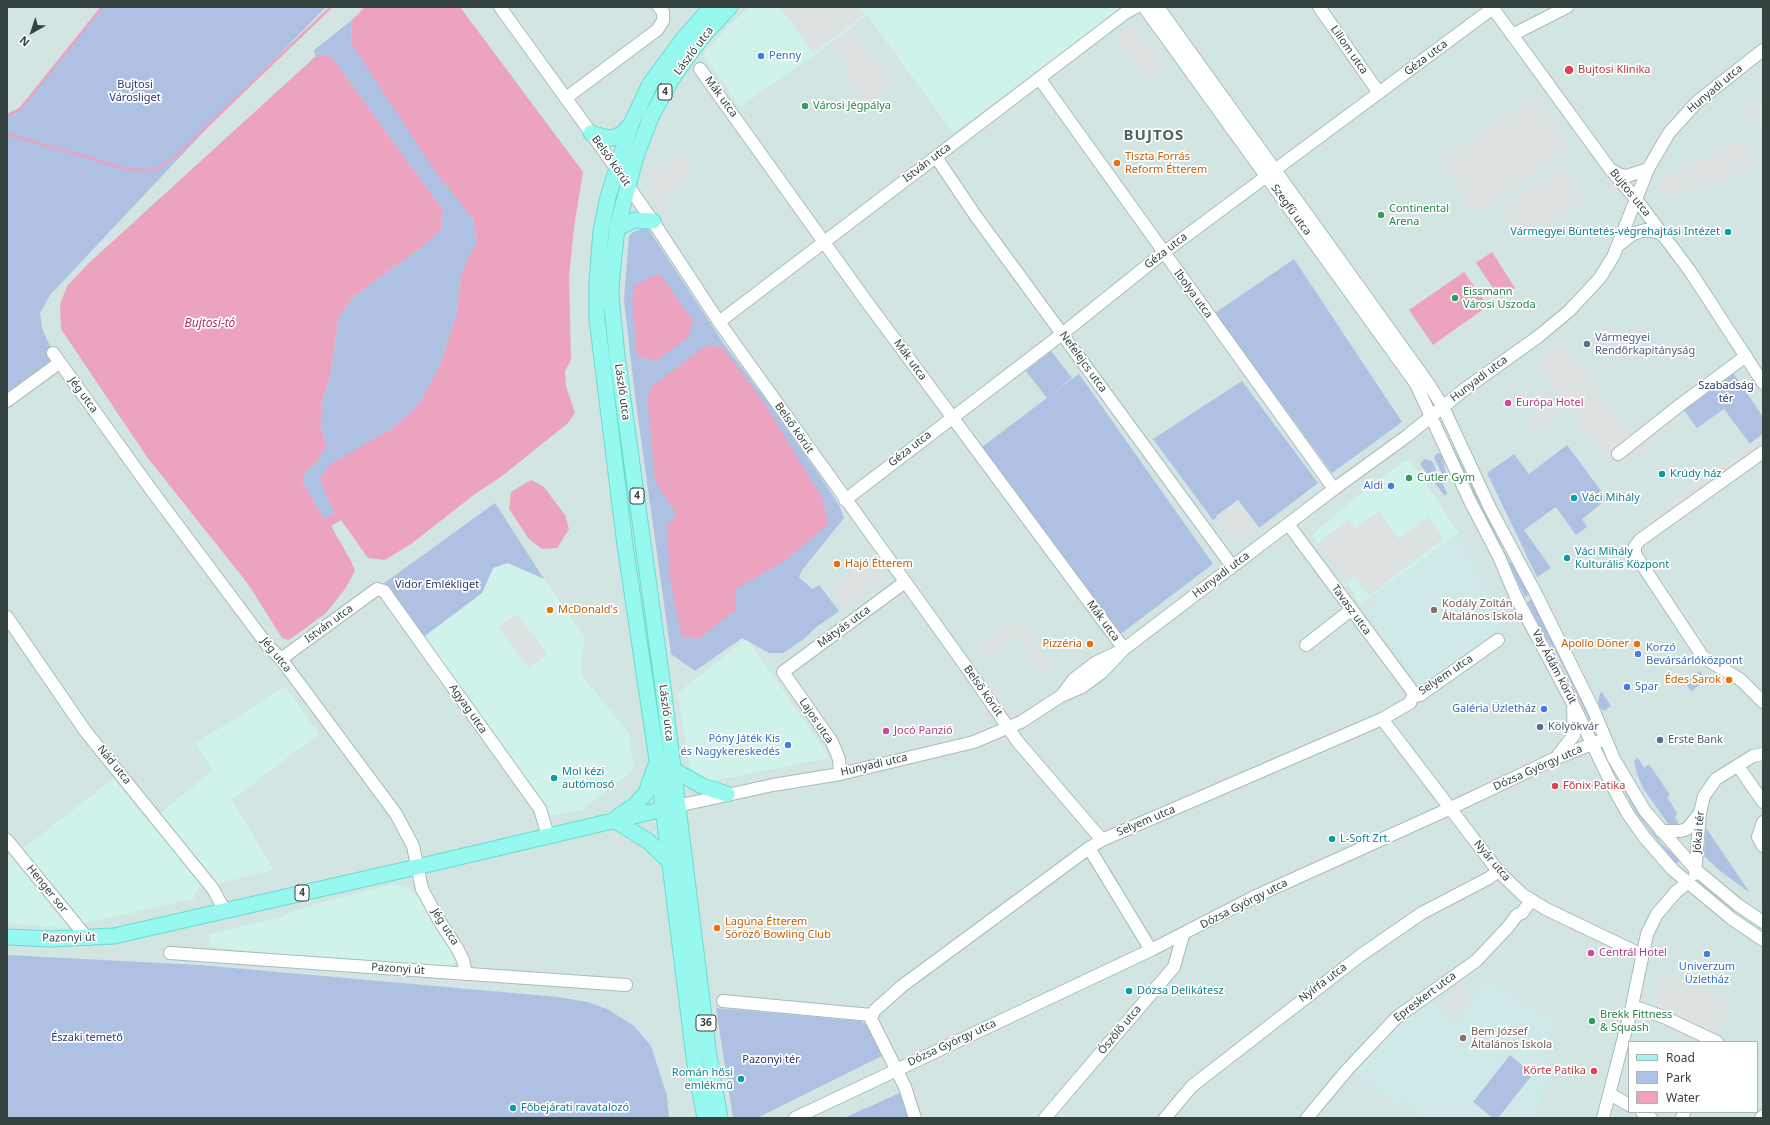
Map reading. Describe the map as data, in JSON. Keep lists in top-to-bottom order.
{
  "streets": {
    "main road": [
      "László utca",
      "Hunyadi utca",
      "4",
      "Pazonyi út",
      "36"
    ],
    "street": [
      "Liliom utca",
      "Géza utca",
      "Mák utca",
      "Belső körút",
      "István utca",
      "Bujtos utca",
      "Szegfű utca",
      "Ibolya utca",
      "Nefelejcs utca",
      "Jég utca",
      "Tavasz utca",
      "Mátyás utca",
      "Vay Ádám körút",
      "Selyem utca",
      "Agyag utca",
      "Lajos utca",
      "Nád utca",
      "Dózsa György utca",
      "Jókai tér",
      "Nyár utca",
      "Henger sor",
      "Nyírfa utca",
      "Epreskert utca",
      "Ószőlő utca"
    ]
  },
  "crossings": [
    ["Liliom utca", "Géza utca"],
    ["László utca", "Hunyadi utca"],
    ["László utca", "4"],
    ["László utca", "Belső körút"],
    ["László utca", "36"],
    ["Géza utca", "Mák utca"],
    ["Géza utca", "Belső körút"],
    ["Géza utca", "Bujtos utca"],
    ["Géza utca", "Szegfű utca"],
    ["Géza utca", "Ibolya utca"],
    ["Géza utca", "Nefelejcs utca"],
    ["Hunyadi utca", "4"],
    ["Hunyadi utca", "Mák utca"],
    ["Hunyadi utca", "Belső körút"],
    ["Hunyadi utca", "Bujtos utca"],
    ["Hunyadi utca", "Szegfű utca"],
    ["Hunyadi utca", "Ibolya utca"],
    ["Hunyadi utca", "Nefelejcs utca"],
    ["Hunyadi utca", "Tavasz utca"],
    ["Hunyadi utca", "Vay Ádám körút"],
    ["Hunyadi utca", "Lajos utca"],
    ["Hunyadi utca", "36"],
    ["4", "Jég utca"],
    ["4", "Agyag utca"],
    ["4", "Nád utca"],
    ["4", "Pazonyi út"],
    ["Mák utca", "István utca"],
    ["Belső körút", "István utca"],
    ["Belső körút", "Mátyás utca"],
    ["Belső körút", "Selyem utca"],
    ["István utca", "Ibolya utca"],
    ["István utca", "Nefelejcs utca"],
    ["István utca", "Jég utca"],
    ["István utca", "Agyag utca"],
    ["Szegfű utca", "Vay Ádám körút"],
    ["Jég utca", "Pazonyi út"],
    ["Tavasz utca", "Selyem utca"],
    ["Mátyás utca", "Lajos utca"],
    ["Vay Ádám körút", "Dózsa György utca"],
    ["Vay Ádám körút", "Jókai tér"],
    ["Selyem utca", "Nyár utca"],
    ["Nád utca", "Pazonyi út"],
    ["Dózsa György utca", "Nyár utca"],
    ["Dózsa György utca", "Ószőlő utca"],
    ["Nyár utca", "Nyírfa utca"],
    ["Nyár utca", "Epreskert utca"],
    ["Henger sor", "Pazonyi út"]
  ],
  "districts": ["BUJTOS"],
  "water": ["Bujtosi-tó"],
  "parks": [
    "Bujtosi Városliget",
    "Szabadság tér",
    "Vidor Emlékliget",
    "Északi temető",
    "Pazonyi tér"
  ],
  "places": [
    "Penny",
    "Bujtosi Klinika",
    "Városi Jégpálya",
    "Tiszta Forrás Reform Étterem",
    "Continental Arena",
    "Vármegyei Büntetés-végrehajtási Intézet",
    "Eissmann Városi Uszoda",
    "Vármegyei Rendőrkapitányság",
    "Európa Hotel",
    "Krúdy ház",
    "Cutler Gym",
    "Aldi",
    "Váci Mihály",
    "Váci Mihály Kulturális Központ",
    "Hajó Étterem",
    "McDonald's",
    "Kodály Zoltán Általános Iskola",
    "Pizzéria",
    "Apollo Döner",
    "Korzó Bevársárlóközpont",
    "Édes Sarok",
    "Spar",
    "Galéria Üzletház",
    "Kölyökvár",
    "Jocó Panzió",
    "Erste Bank",
    "Póny Játék Kis és Nagykereskedés",
    "Mol kézi autómosó",
    "Főnix Patika",
    "L-Soft Zrt.",
    "Lagúna Étterem Söröző Bowling Club",
    "Centrál Hotel",
    "Univerzum Üzletház",
    "Dózsa Delikátesz",
    "Brekk Fittness & Squash",
    "Bem József Általános Iskola",
    "Körte Patika",
    "Román hősi emlékmű",
    "Főbejárati ravatalozó"
  ],
  "legend": ["Road", "Park", "Water"],
  "north": "bottom left"
}
